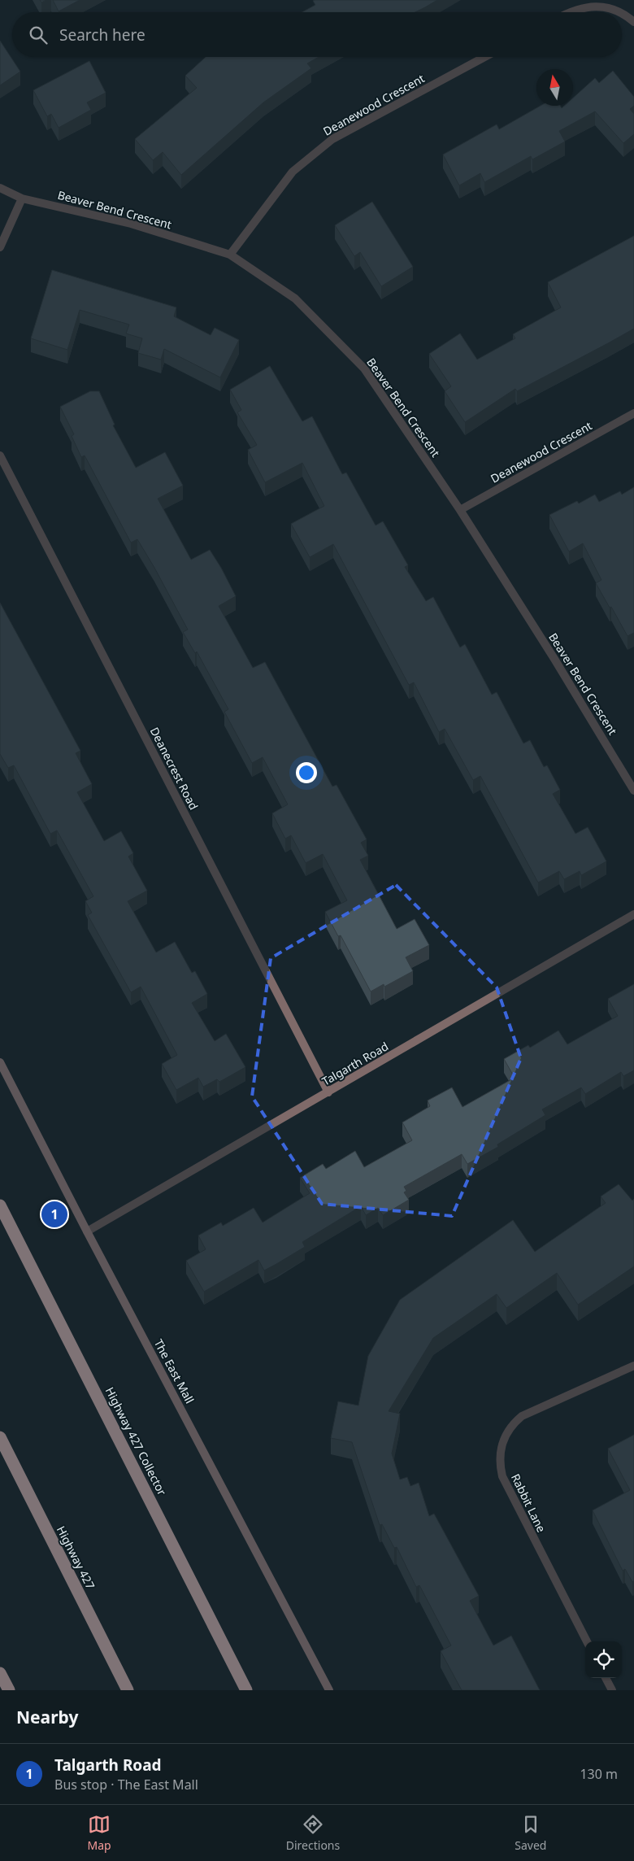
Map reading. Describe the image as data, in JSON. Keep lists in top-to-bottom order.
{
  "streets": {
    "highway": ["Highway 427 Collector", "Highway 427"],
    "main road": ["The East Mall"],
    "street": [
      "Deanewood Crescent",
      "Beaver Bend Crescent",
      "Deanecrest Road",
      "Talgarth Road",
      "Rabbit Lane"
    ]
  },
  "crossings": [
    ["Deanewood Crescent", "Beaver Bend Crescent"],
    ["Deanecrest Road", "Talgarth Road"],
    ["Talgarth Road", "The East Mall"]
  ],
  "north": "top",
  "page": {
    "search": "Search here",
    "pins": "1",
    "heading": "Nearby",
    "list": [
      {
        "mark": "1",
        "name": "Talgarth Road",
        "note": "Bus stop · The East Mall",
        "value": "130 m"
      }
    ],
    "nav": ["Map", "Directions", "Saved"]
  }
}
